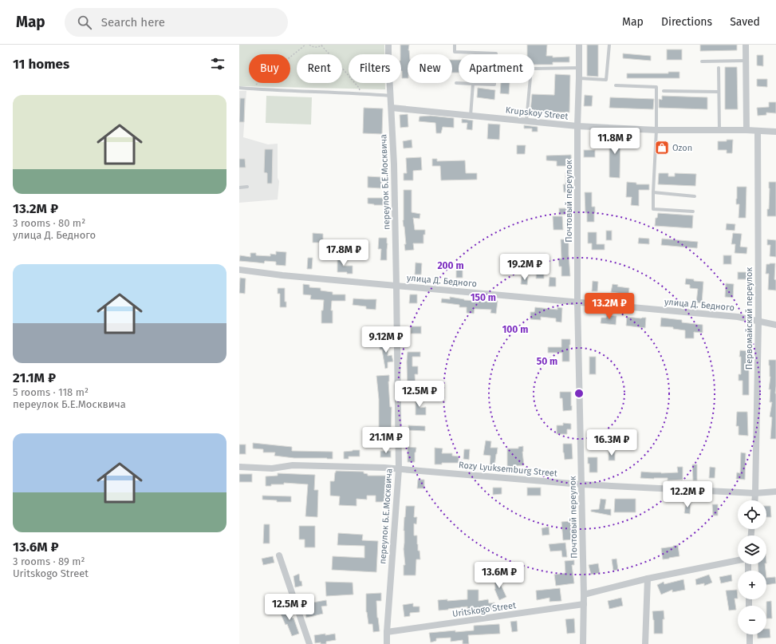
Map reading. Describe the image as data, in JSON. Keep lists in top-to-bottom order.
{
  "streets": {
    "street": [
      "Krupskoy Street",
      "переулок Б.Е.Москвича",
      "Почтовый переулок",
      "улица Д. Бедного",
      "Первомайский переулок",
      "Rozy Lyuksemburg Street",
      "Uritskogo Street"
    ]
  },
  "crossings": [
    ["Krupskoy Street", "переулок Б.Е.Москвича"],
    ["Krupskoy Street", "Почтовый переулок"],
    ["Krupskoy Street", "Первомайский переулок"],
    ["переулок Б.Е.Москвича", "улица Д. Бедного"],
    ["переулок Б.Е.Москвича", "Rozy Lyuksemburg Street"],
    ["переулок Б.Е.Москвича", "Uritskogo Street"],
    ["Почтовый переулок", "улица Д. Бедного"],
    ["Почтовый переулок", "Rozy Lyuksemburg Street"],
    ["Почтовый переулок", "Uritskogo Street"],
    ["улица Д. Бедного", "Первомайский переулок"],
    ["Первомайский переулок", "Rozy Lyuksemburg Street"]
  ],
  "places": {
    "shop": ["Ozon"]
  },
  "page": {
    "header": "Map",
    "search": "Search here",
    "nav": ["Map", "Directions", "Saved"],
    "heading": "11 homes",
    "chip": [
      "Buy",
      "Rent",
      "Filters",
      "New",
      "Apartment"
    ],
    "list": [
      {
        "name": "13.2M ₽",
        "note": "3 rooms · 80 m² · улица Д. Бедного"
      },
      {
        "name": "21.1M ₽",
        "note": "5 rooms · 118 m² · переулок Б.Е.Москвича"
      },
      {
        "name": "13.6M ₽",
        "note": "3 rooms · 89 m² · Uritskogo Street"
      }
    ],
    "price": [
      "11.8M ₽",
      "17.8M ₽",
      "19.2M ₽",
      "13.2M ₽",
      "9.12M ₽",
      "12.5M ₽",
      "21.1M ₽",
      "16.3M ₽",
      "12.2M ₽",
      "13.6M ₽",
      "12.5M ₽"
    ],
    "map_buttons": ["+", "−"]
  },
  "rings": [
    "200 m",
    "150 m",
    "100 m",
    "50 m"
  ]
}
